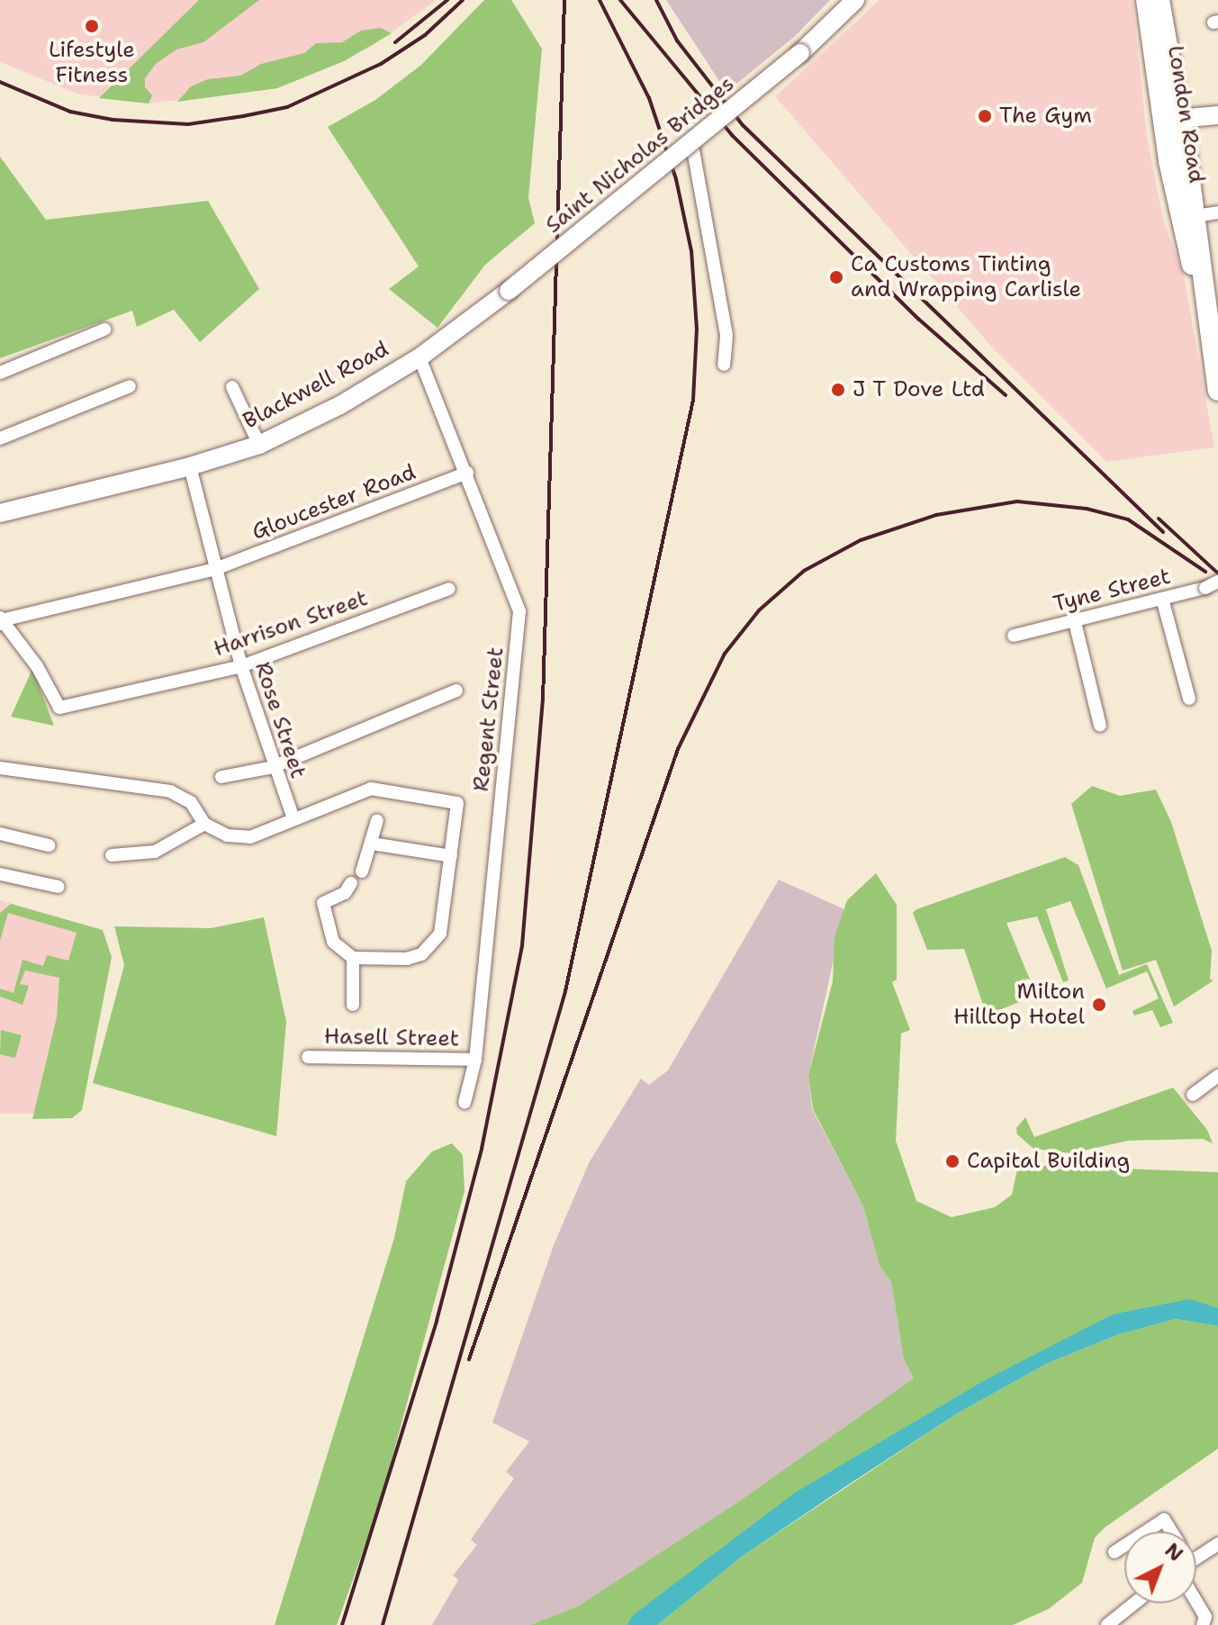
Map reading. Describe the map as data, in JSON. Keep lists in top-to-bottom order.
{
  "streets": {
    "main road": ["London Road"],
    "street": [
      "Saint Nicholas Bridges",
      "Blackwell Road",
      "Gloucester Road",
      "Tyne Street",
      "Harrison Street",
      "Regent Street",
      "Rose Street",
      "Hasell Street"
    ]
  },
  "crossings": [
    ["Saint Nicholas Bridges", "Blackwell Road"],
    ["Blackwell Road", "Regent Street"],
    ["Blackwell Road", "Rose Street"],
    ["Gloucester Road", "Harrison Street"],
    ["Gloucester Road", "Regent Street"],
    ["Gloucester Road", "Rose Street"],
    ["Harrison Street", "Rose Street"],
    ["Regent Street", "Hasell Street"]
  ],
  "places": [
    "Lifestyle Fitness",
    "The Gym",
    "Ca Customs Tinting and Wrapping Carlisle",
    "J T Dove Ltd",
    "Milton Hilltop Hotel",
    "Capital Building"
  ],
  "north": "top right"
}
